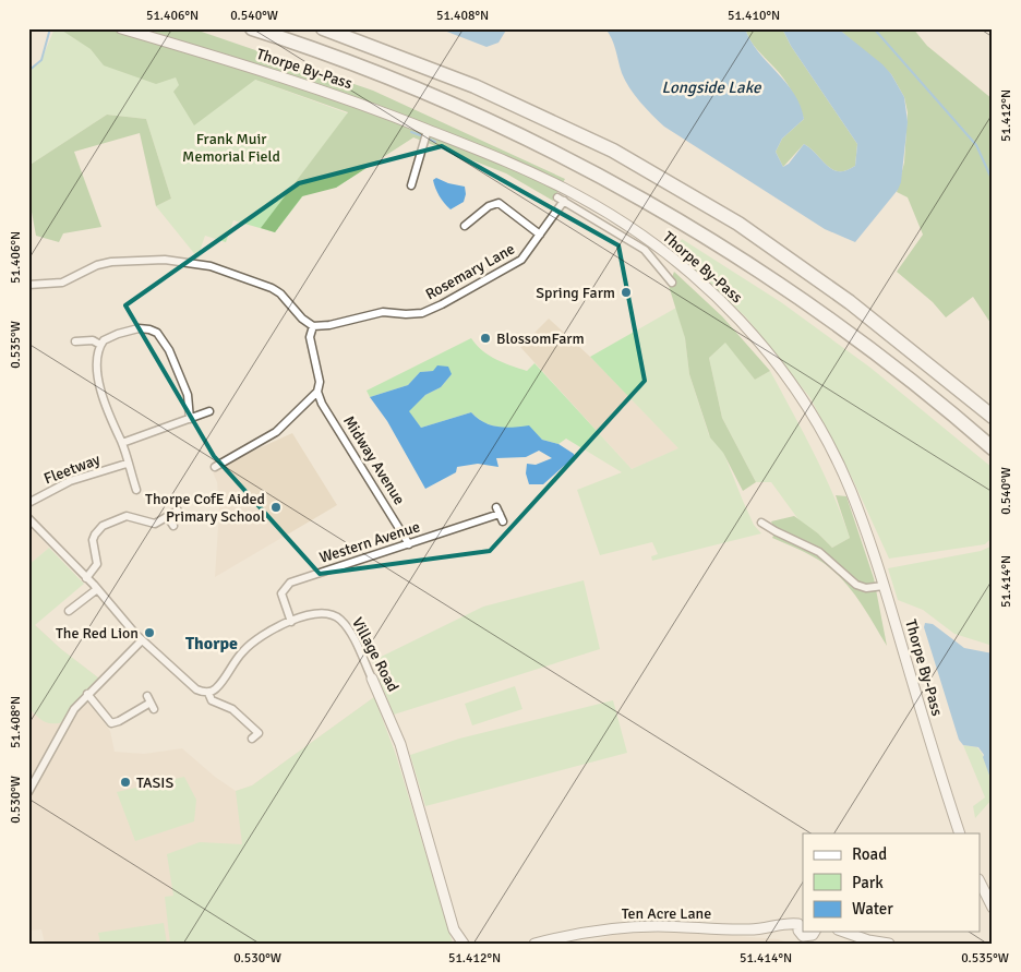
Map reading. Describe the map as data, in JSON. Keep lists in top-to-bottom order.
{
  "streets": {
    "main road": ["Thorpe By-Pass", "Village Road", "Ten Acre Lane"],
    "street": [
      "Rosemary Lane",
      "Midway Avenue",
      "Fleetway",
      "Western Avenue"
    ]
  },
  "crossings": [
    ["Midway Avenue", "Western Avenue"],
    ["Western Avenue", "Village Road"]
  ],
  "districts": ["Thorpe"],
  "water": ["Longside Lake"],
  "parks": ["Frank Muir Memorial Field"],
  "places": [
    "Spring Farm",
    "BlossomFarm",
    "Thorpe CofE Aided Primary School",
    "The Red Lion",
    "TASIS"
  ],
  "legend": ["Road", "Park", "Water"],
  "coordinates": [
    "51.406°N",
    "0.540°W",
    "51.408°N",
    "51.410°N",
    "51.412°N",
    "0.535°W",
    "51.414°N",
    "0.530°W"
  ]
}
